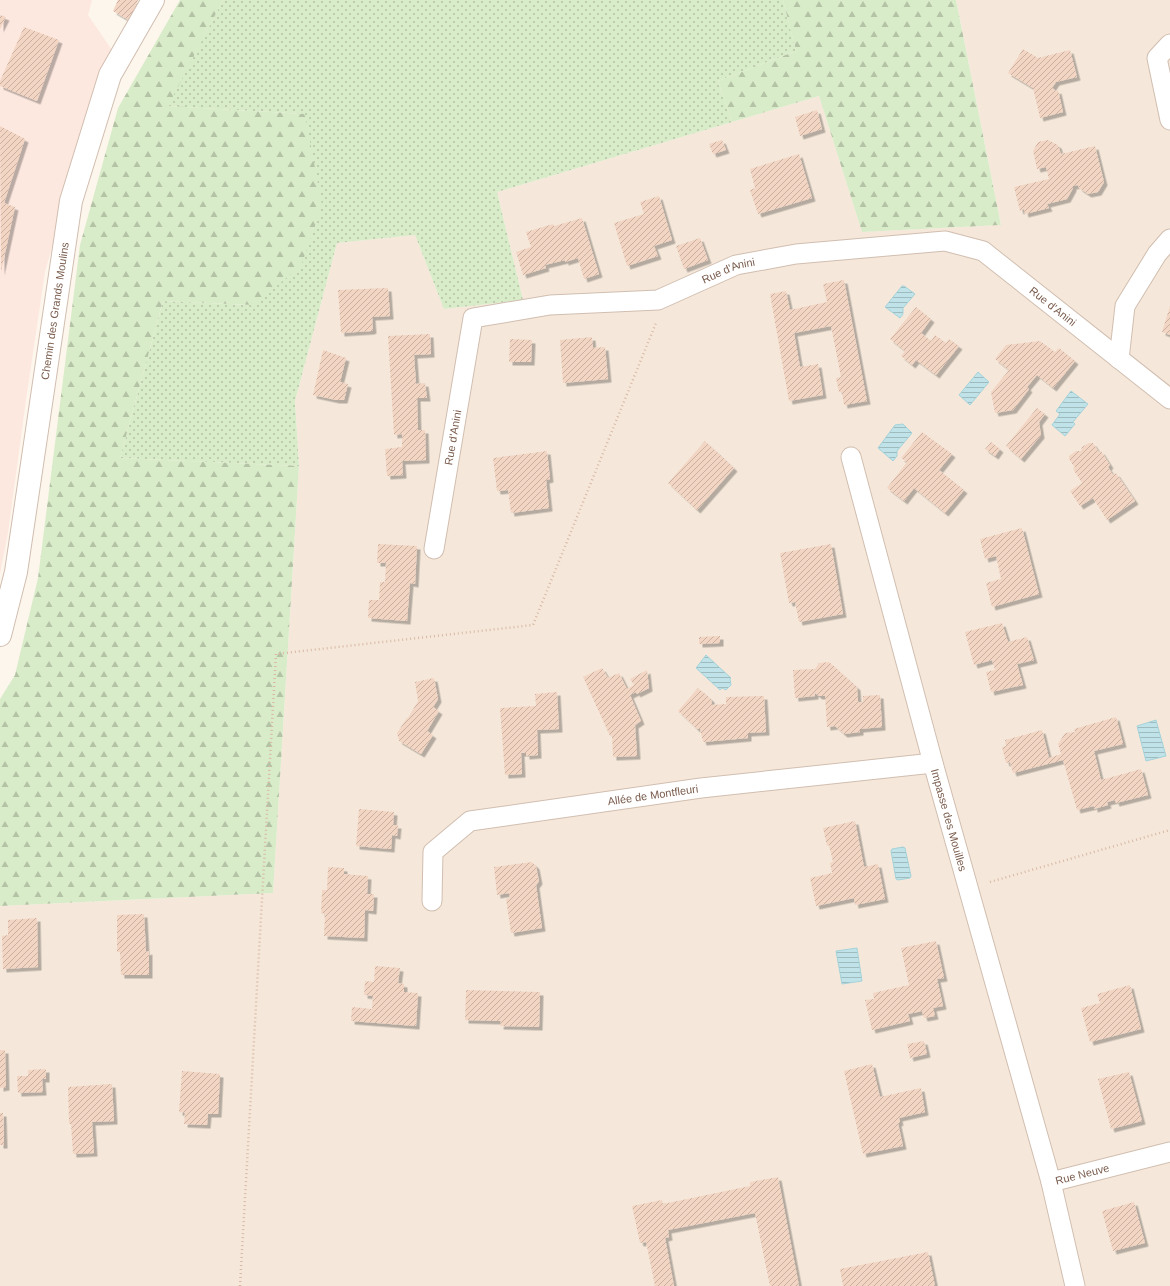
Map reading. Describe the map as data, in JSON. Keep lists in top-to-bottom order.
{
  "streets": {
    "street": [
      "Rue d'Anini",
      "Chemin des Grands Moulins",
      "Allée de Montfleuri",
      "Impasse des Mouilles",
      "Rue Neuve"
    ]
  },
  "crossings": [
    ["Allée de Montfleuri", "Impasse des Mouilles"],
    ["Impasse des Mouilles", "Rue Neuve"]
  ]
}
